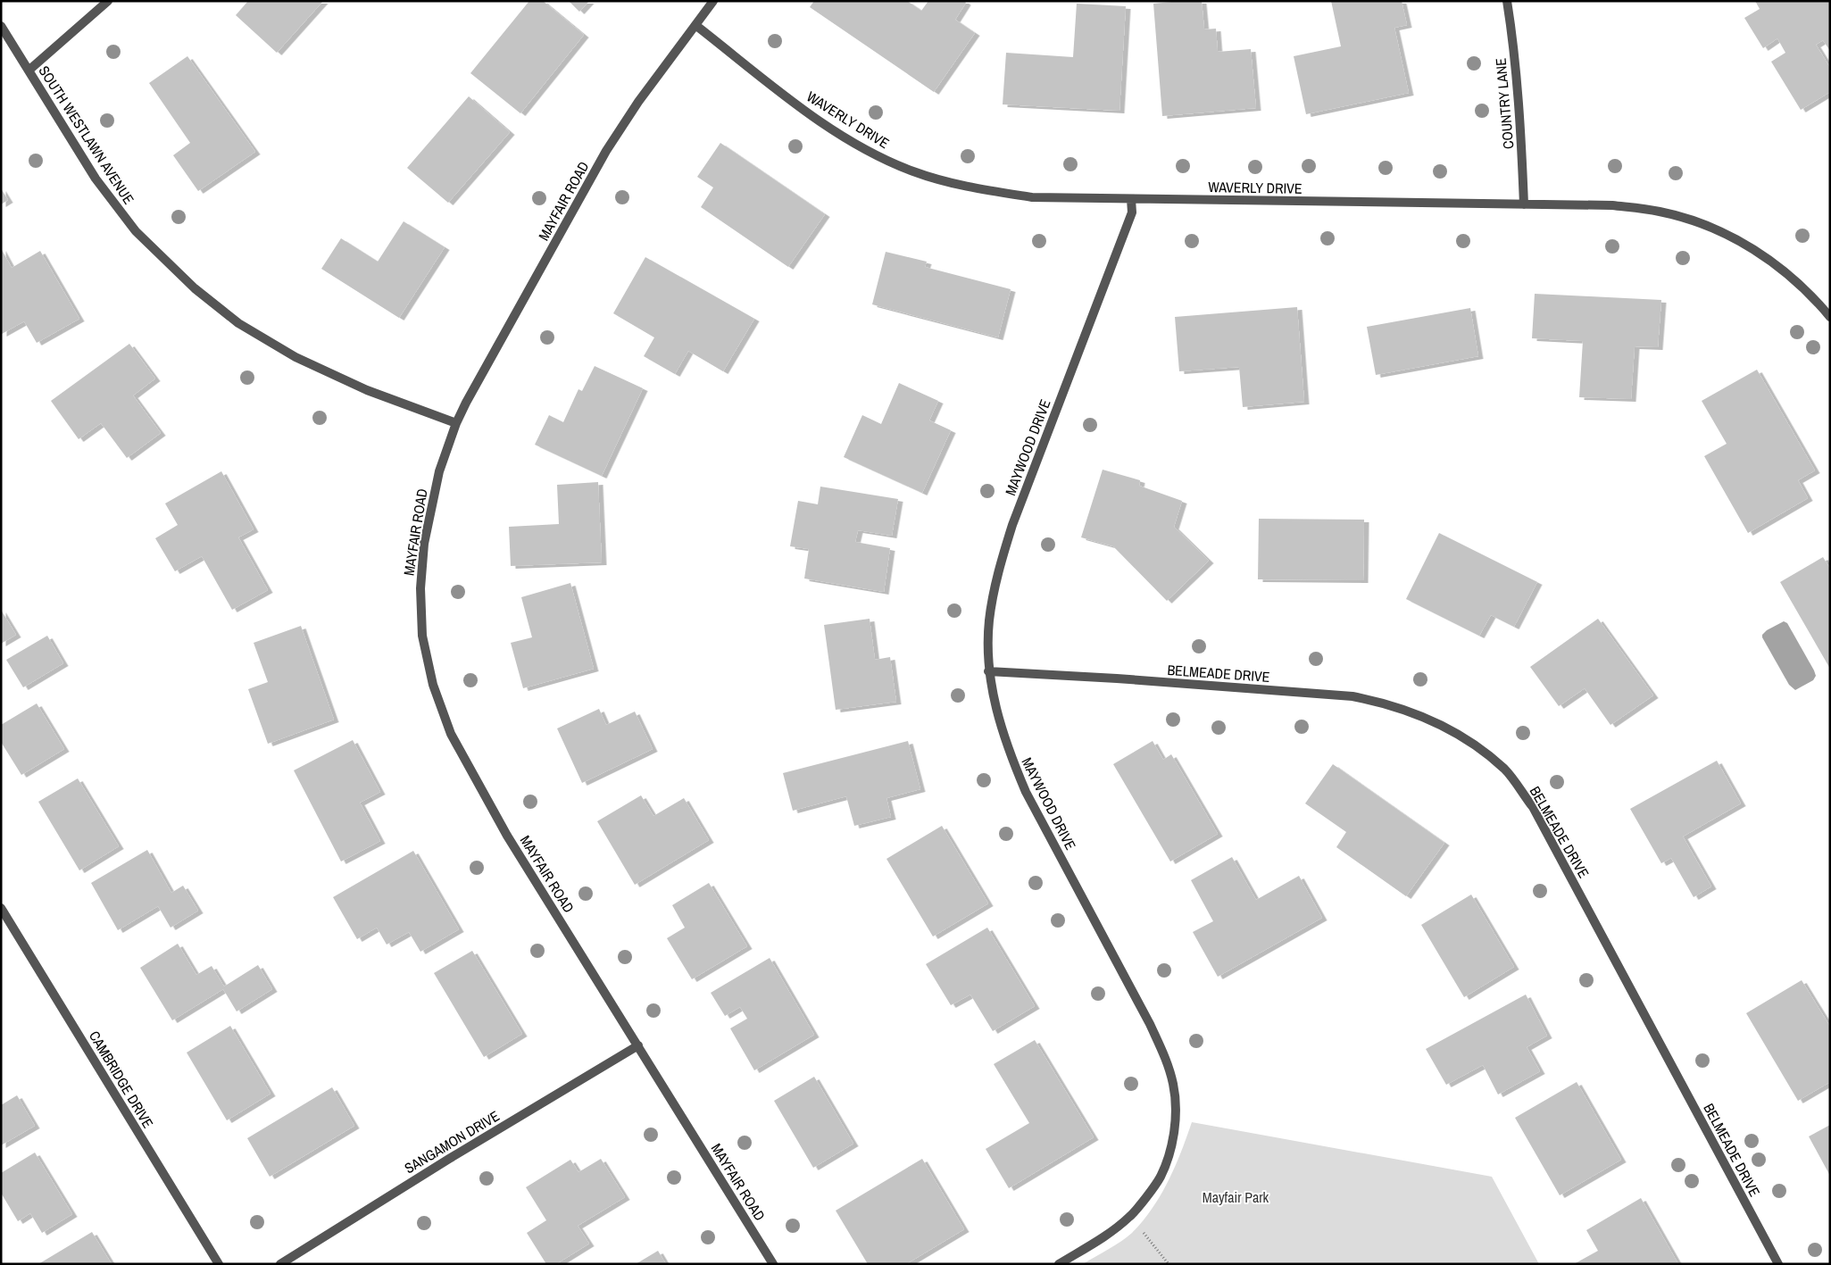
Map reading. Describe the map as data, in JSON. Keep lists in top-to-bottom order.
{
  "streets": {
    "street": [
      "COUNTRY LANE",
      "WAVERLY DRIVE",
      "SOUTH WESTLAWN AVENUE",
      "MAYFAIR ROAD",
      "MAYWOOD DRIVE",
      "BELMEADE DRIVE",
      "CAMBRIDGE DRIVE",
      "SANGAMON DRIVE"
    ]
  },
  "crossings": [
    ["COUNTRY LANE", "WAVERLY DRIVE"],
    ["WAVERLY DRIVE", "MAYFAIR ROAD"],
    ["WAVERLY DRIVE", "MAYWOOD DRIVE"],
    ["SOUTH WESTLAWN AVENUE", "MAYFAIR ROAD"],
    ["MAYFAIR ROAD", "SANGAMON DRIVE"],
    ["MAYWOOD DRIVE", "BELMEADE DRIVE"]
  ],
  "parks": ["Mayfair Park"]
}
